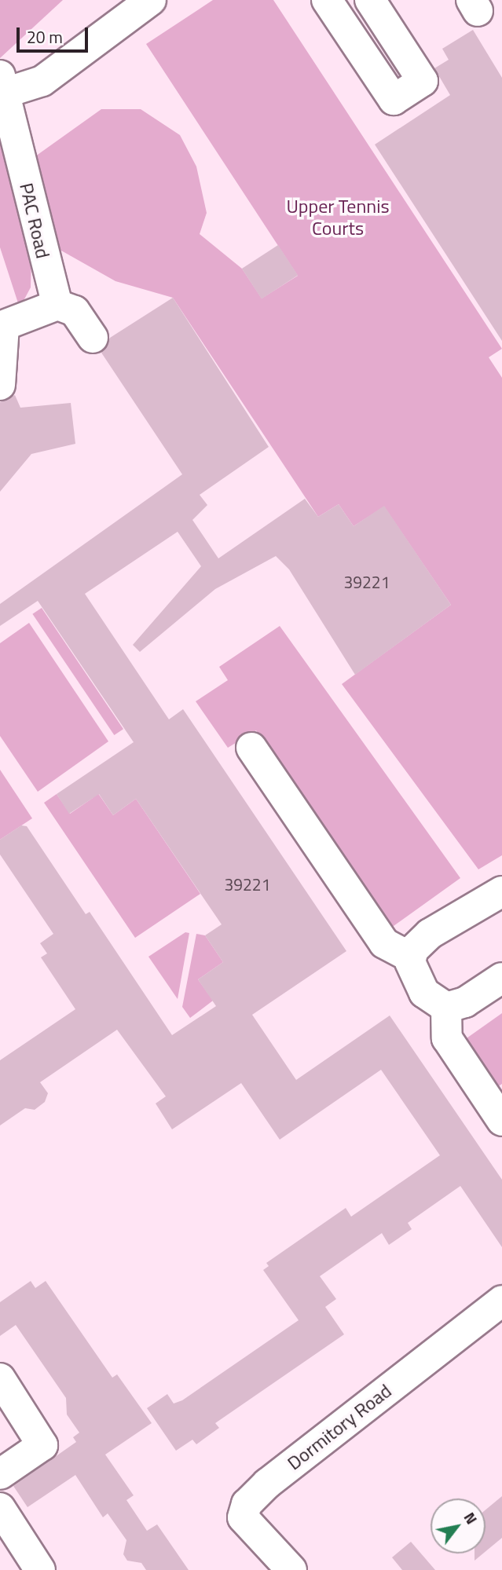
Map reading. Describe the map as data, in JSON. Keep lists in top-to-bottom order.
{
  "streets": {
    "street": ["PAC Road", "Dormitory Road"]
  },
  "parks": ["Upper Tennis Courts"],
  "house_numbers": ["39221", "39221"],
  "scale_bar": "20 m",
  "north": "top right"
}
